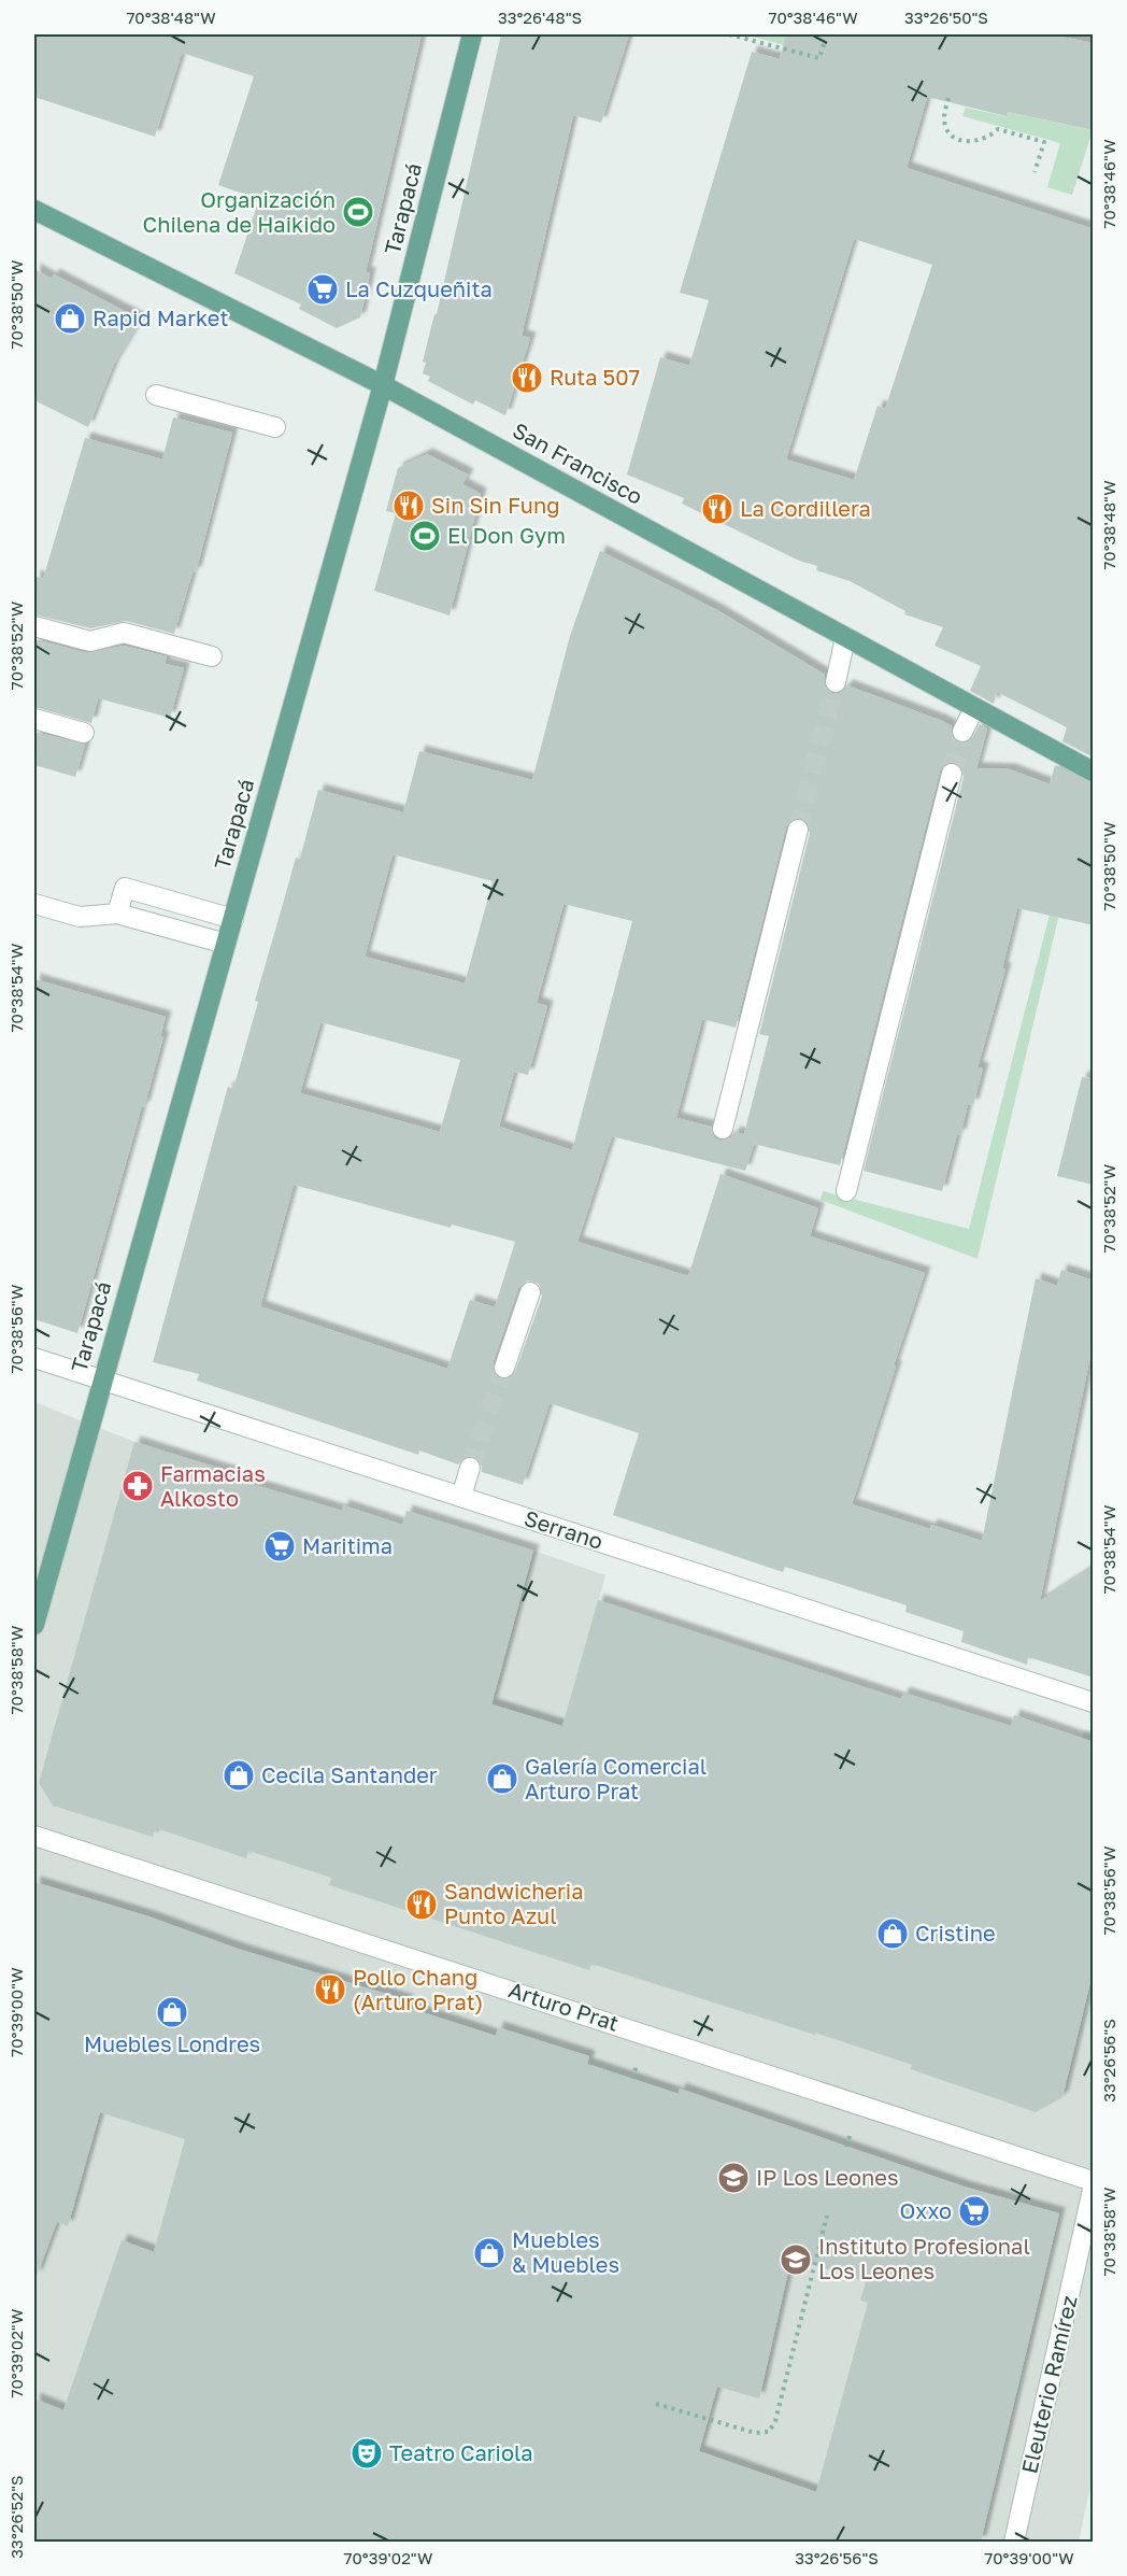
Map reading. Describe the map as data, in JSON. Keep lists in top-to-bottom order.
{
  "streets": {
    "main road": ["Tarapacá", "San Francisco"],
    "street": ["Serrano", "Arturo Prat", "Eleuterio Ramírez"]
  },
  "crossings": [
    ["Tarapacá", "San Francisco"],
    ["Tarapacá", "Serrano"]
  ],
  "places": {
    "sports": ["Organización Chilena de Haikido", "El Don Gym"],
    "supermarket": ["La Cuzqueñita", "Maritima", "Oxxo"],
    "shop": [
      "Rapid Market",
      "Cecila Santander",
      "Galería Comercial Arturo Prat",
      "Cristine",
      "Muebles Londres",
      "Muebles & Muebles"
    ],
    "restaurant": [
      "Ruta 507",
      "Sin Sin Fung",
      "La Cordillera",
      "Sandwicheria Punto Azul",
      "Pollo Chang (Arturo Prat)"
    ],
    "pharmacy": ["Farmacias Alkosto"],
    "school or university": ["IP Los Leones", "Instituto Profesional Los Leones"],
    "theatre": ["Teatro Cariola"]
  },
  "coordinates": [
    "70°38'48\"W",
    "33°26'48\"S",
    "70°38'46\"W",
    "33°26'50\"S",
    "70°38'50\"W",
    "70°38'52\"W",
    "70°38'54\"W",
    "70°38'56\"W",
    "70°38'58\"W",
    "70°39'00\"W",
    "33°26'56\"S",
    "70°39'02\"W",
    "33°26'52\"S"
  ]
}
